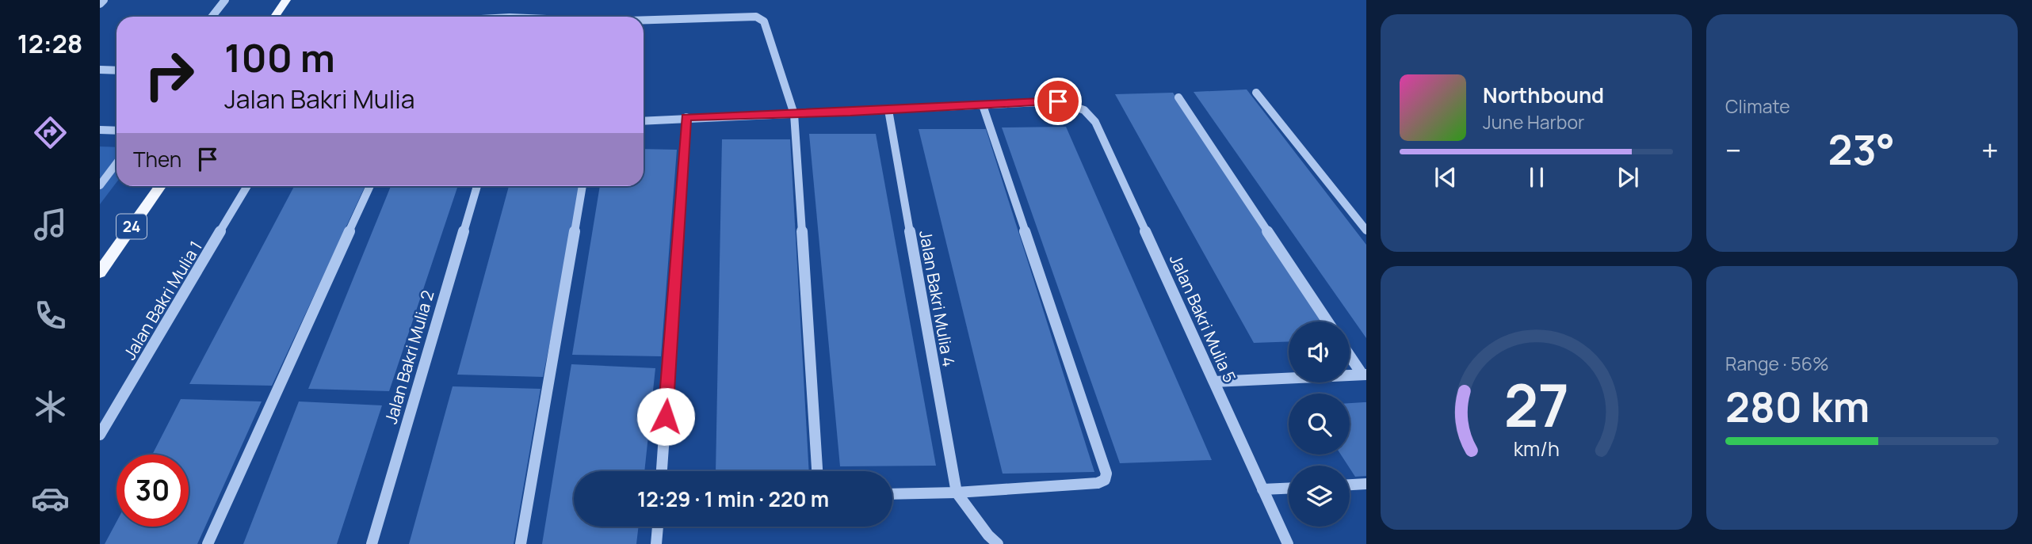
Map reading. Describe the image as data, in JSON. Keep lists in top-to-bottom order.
{
  "streets": {
    "main road": ["24"],
    "street": [
      "Jalan Bakri Mulia 4",
      "Jalan Bakri Mulia 1",
      "Jalan Bakri Mulia 5",
      "Jalan Bakri Mulia 2"
    ]
  },
  "page": {
    "tabs": "12:28",
    "tile": [
      "Climate",
      ["Range · 56%", "280 km"]
    ],
    "turn": ["100 m", "Jalan Bakri Mulia"],
    "song": ["Northbound", "June Harbor"],
    "heat": ["−", "23°", "+"],
    "then": "Then",
    "limit": "30",
    "trip": "12:29 · 1 min · 220 m",
    "gauge": ["27", "km/h"]
  }
}
